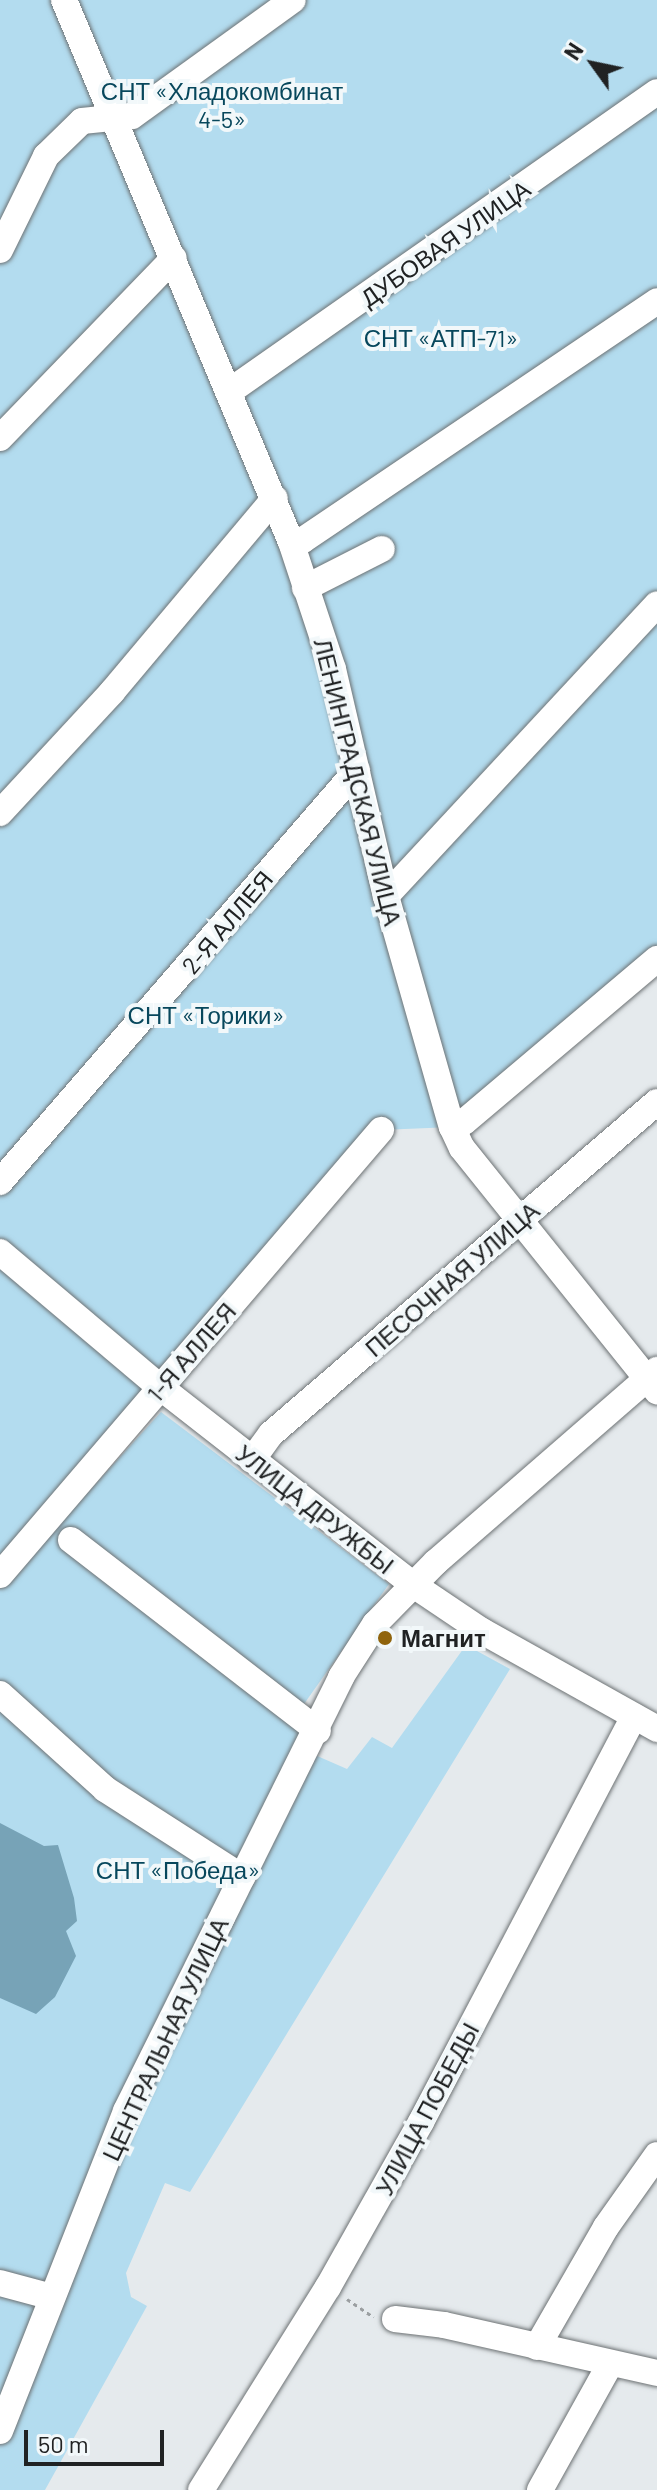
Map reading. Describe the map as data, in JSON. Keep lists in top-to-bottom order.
{
  "streets": {
    "street": [
      "ДУБОВАЯ УЛИЦА",
      "ЛЕНИНГРАДСКАЯ УЛИЦА",
      "2-Я АЛЛЕЯ",
      "ПЕСОЧНАЯ УЛИЦА",
      "1-Я АЛЛЕЯ",
      "УЛИЦА ДРУЖБЫ",
      "ЦЕНТРАЛЬНАЯ УЛИЦА",
      "УЛИЦА ПОБЕДЫ"
    ]
  },
  "crossings": [
    ["ДУБОВАЯ УЛИЦА", "ЛЕНИНГРАДСКАЯ УЛИЦА"],
    ["ЛЕНИНГРАДСКАЯ УЛИЦА", "2-Я АЛЛЕЯ"],
    ["ЛЕНИНГРАДСКАЯ УЛИЦА", "ПЕСОЧНАЯ УЛИЦА"],
    ["ЛЕНИНГРАДСКАЯ УЛИЦА", "ЦЕНТРАЛЬНАЯ УЛИЦА"],
    ["ПЕСОЧНАЯ УЛИЦА", "УЛИЦА ДРУЖБЫ"],
    ["1-Я АЛЛЕЯ", "УЛИЦА ДРУЖБЫ"],
    ["УЛИЦА ДРУЖБЫ", "ЦЕНТРАЛЬНАЯ УЛИЦА"],
    ["УЛИЦА ДРУЖБЫ", "УЛИЦА ПОБЕДЫ"]
  ],
  "parks": [
    "СНТ «Хладокомбинат 4-5»",
    "СНТ «АТП-71»",
    "СНТ «Торики»",
    "СНТ «Победа»"
  ],
  "places": ["Магнит"],
  "scale_bar": "50 m",
  "north": "top left"
}
